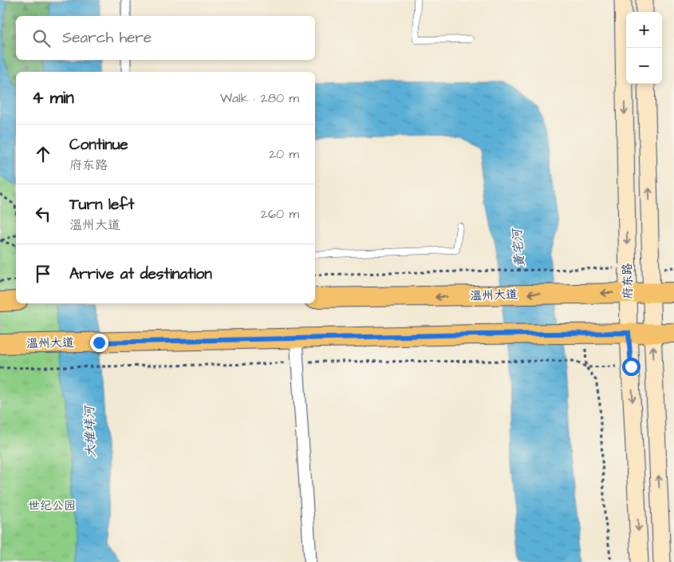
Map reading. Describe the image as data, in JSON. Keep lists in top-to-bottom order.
{
  "streets": {
    "main road": ["府东路", "温州大道"]
  },
  "crossings": [
    ["府东路", "温州大道"]
  ],
  "water": ["黄宅河", "大堆垟河"],
  "parks": ["世纪公园"],
  "page": {
    "map_buttons": ["+", "−"],
    "search": "Search here",
    "heading": ["4 min", "Walk · 280 m"],
    "list": [
      ["Continue", "府东路", "20 m"],
      ["Turn left", "温州大道", "260 m"],
      "Arrive at destination"
    ]
  }
}
